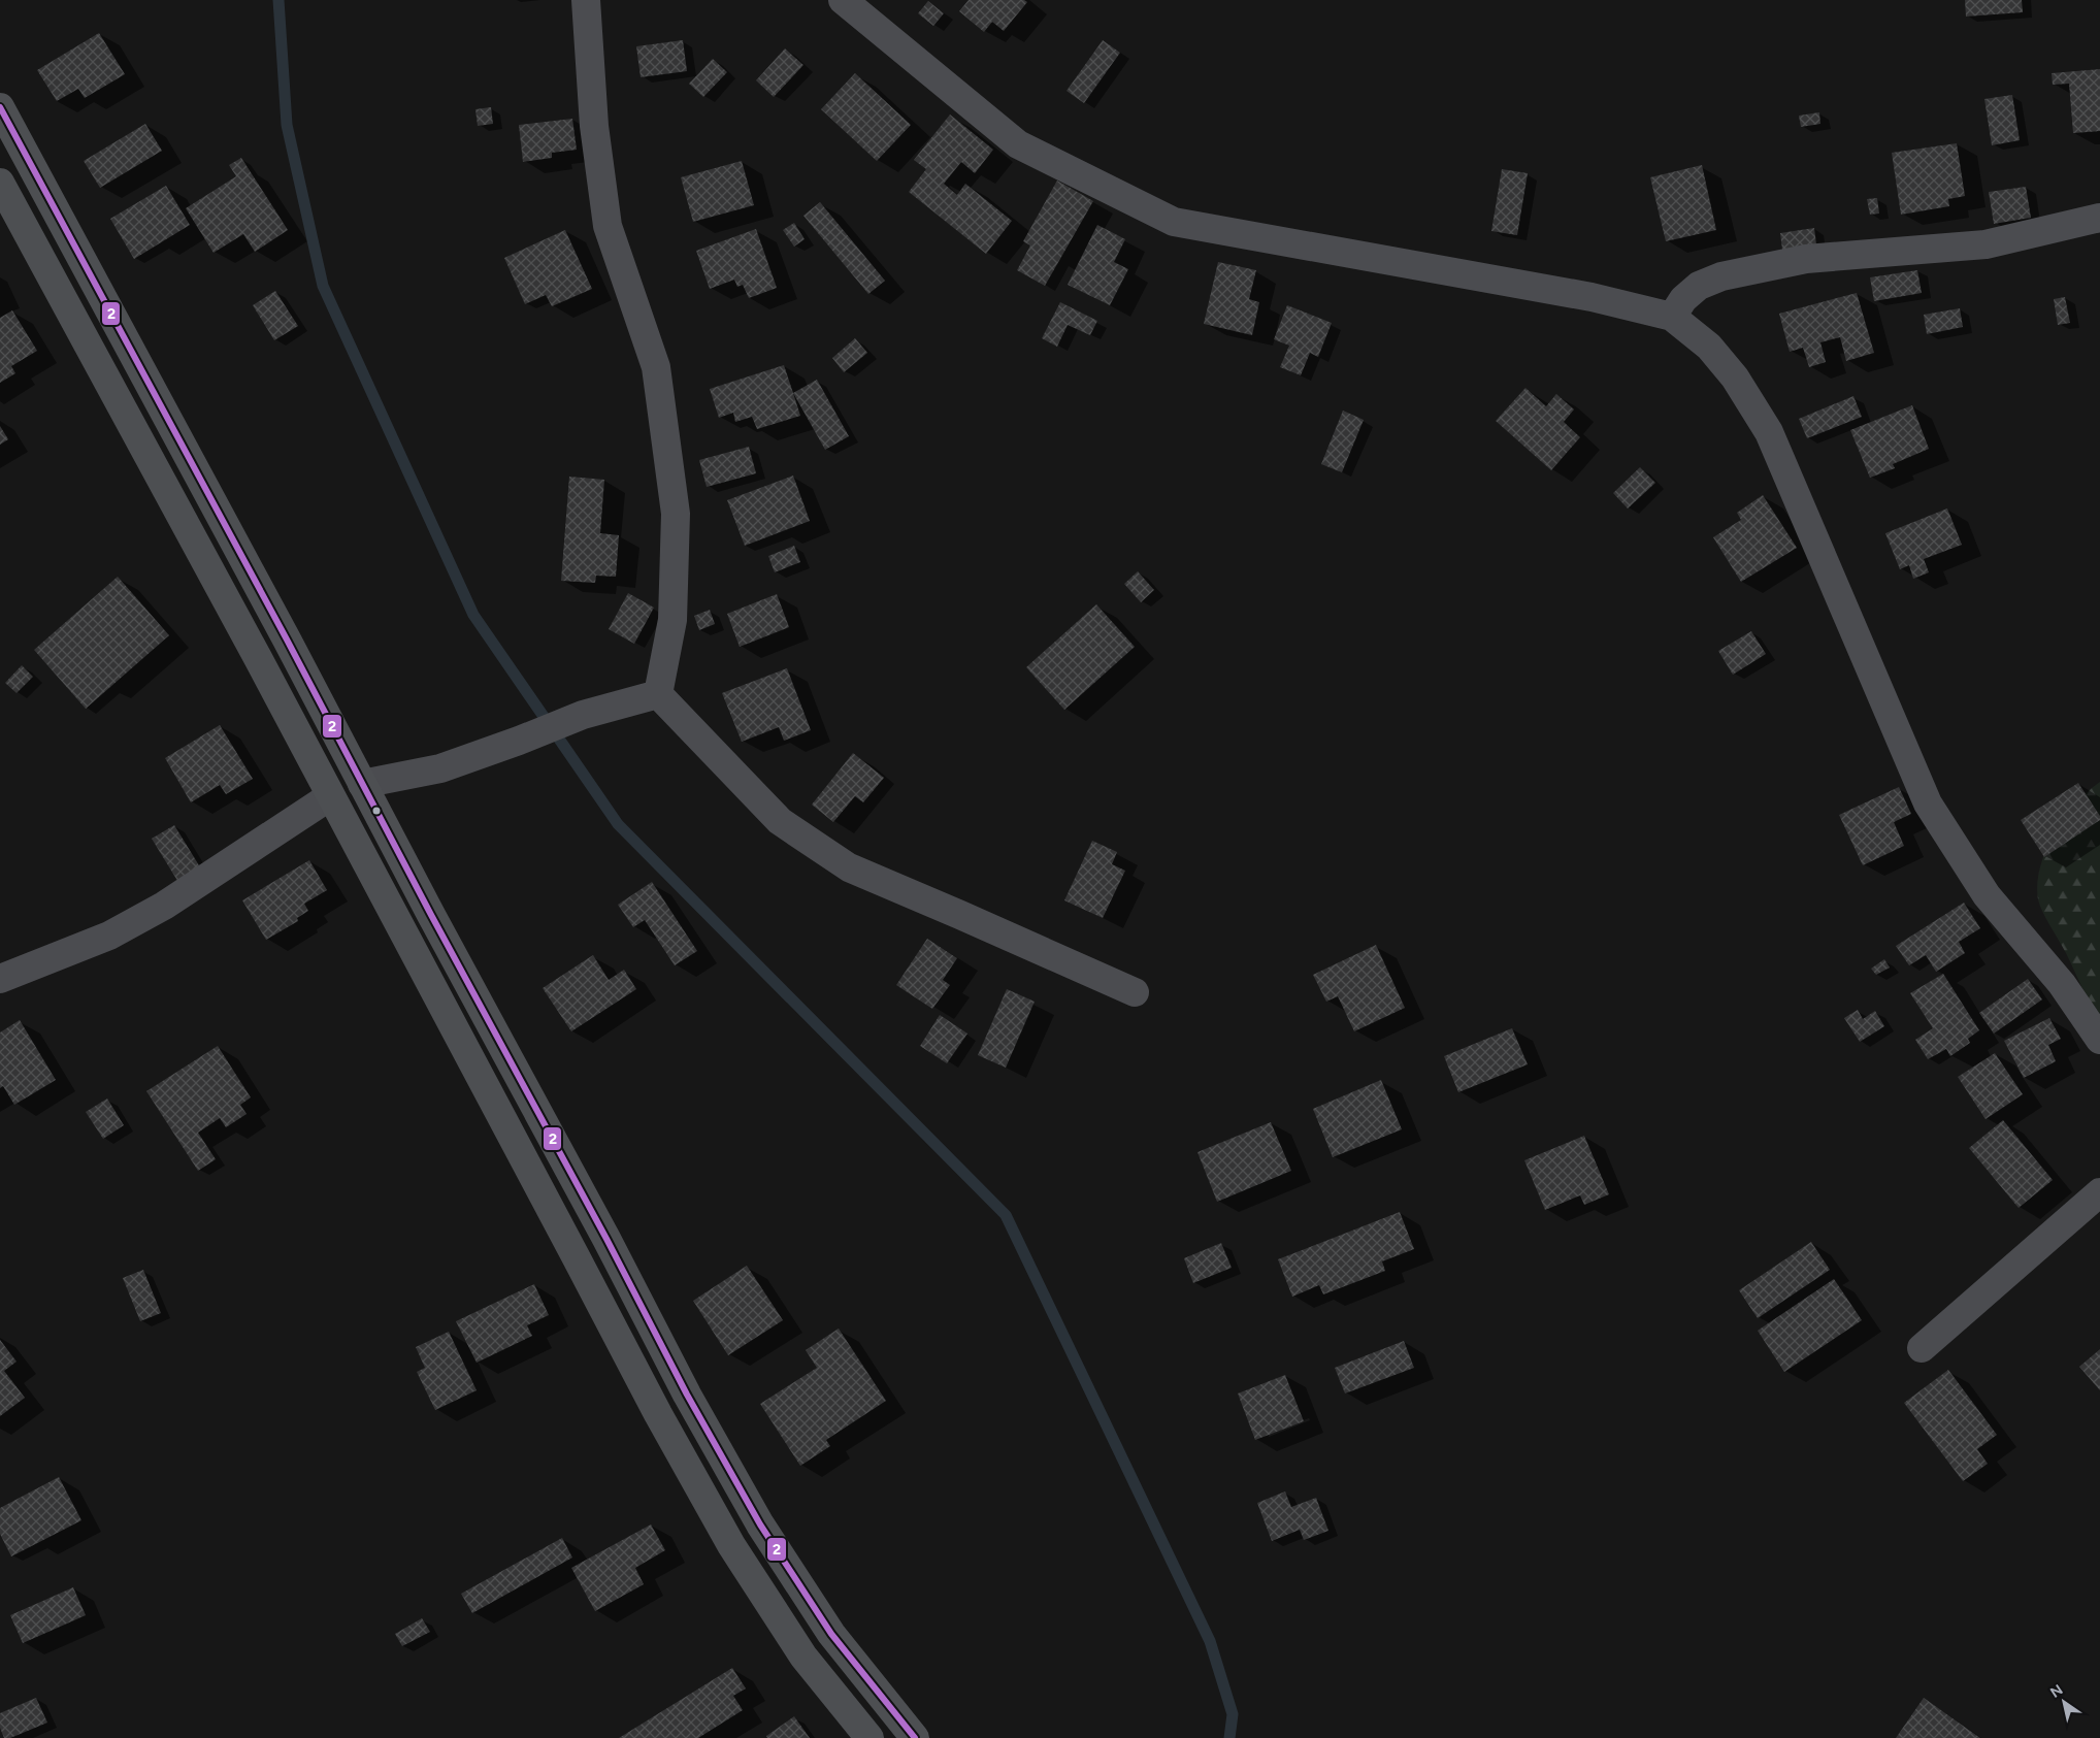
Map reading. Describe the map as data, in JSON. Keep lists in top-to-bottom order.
{
  "lines": ["transit line 2"],
  "north": "top left"
}
